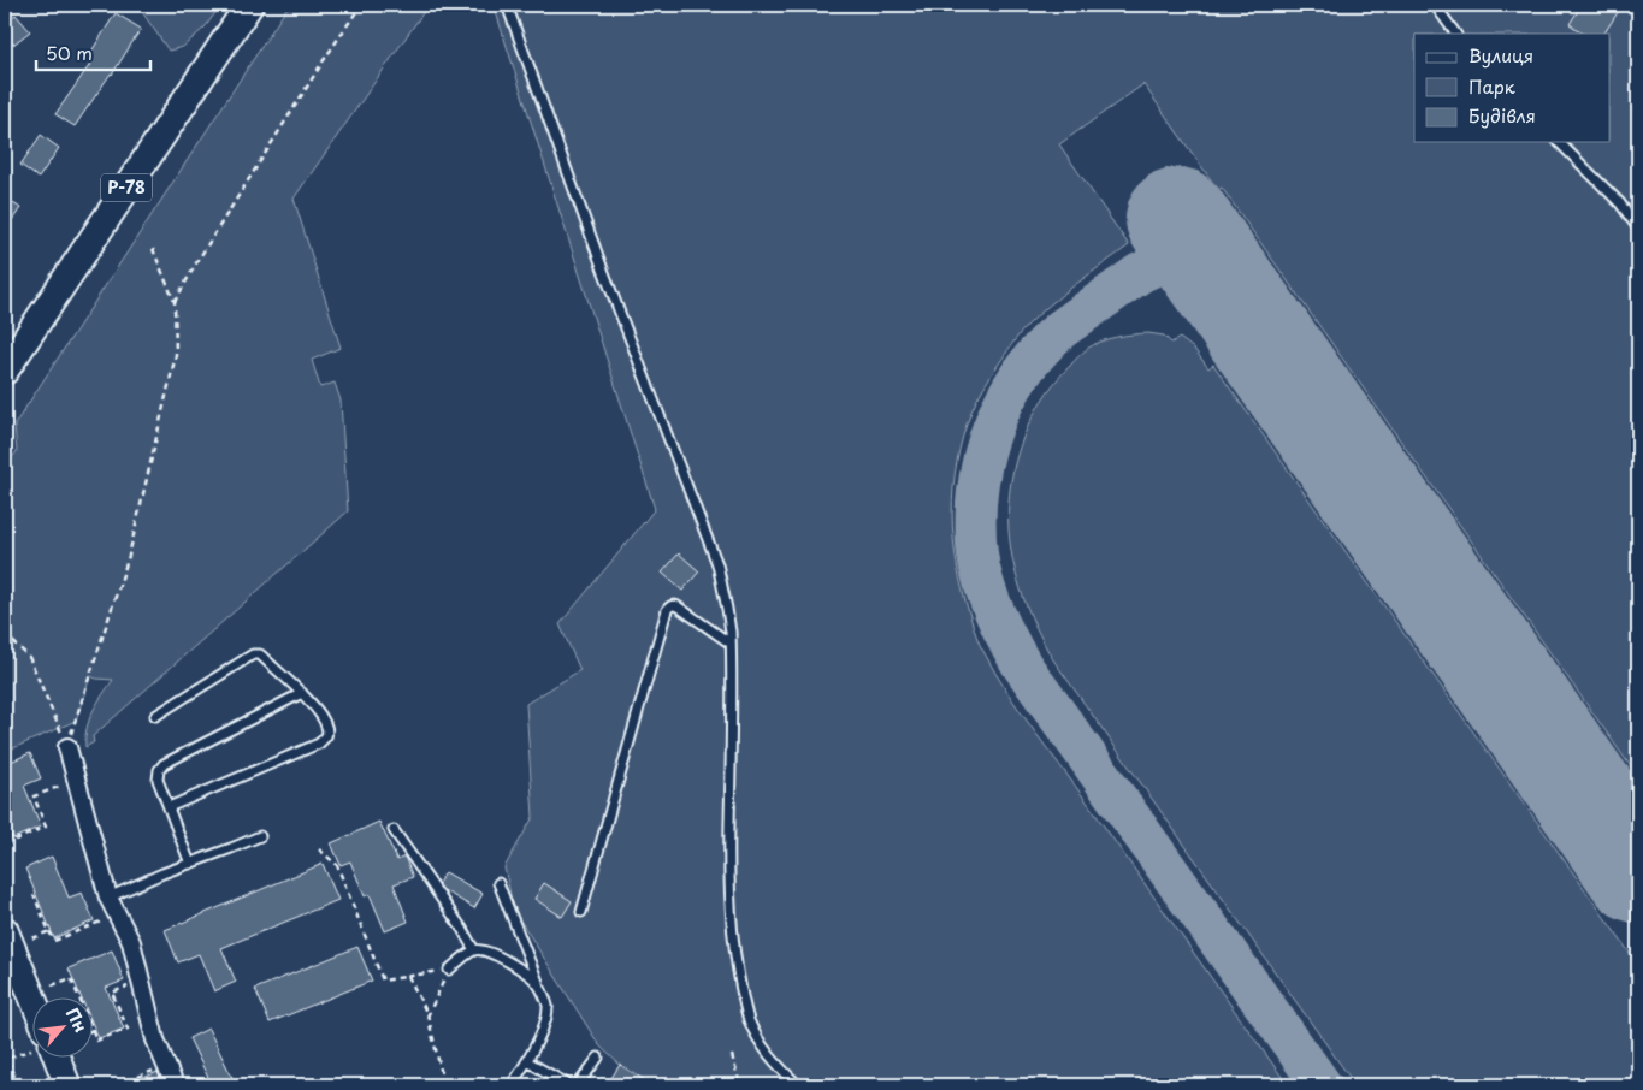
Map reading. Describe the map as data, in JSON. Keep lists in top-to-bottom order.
{
  "streets": {
    "highway": ["Р-78"]
  },
  "legend": ["Вулиця", "Парк", "Будівля"],
  "scale_bar": "50 m",
  "north": "top right"
}
